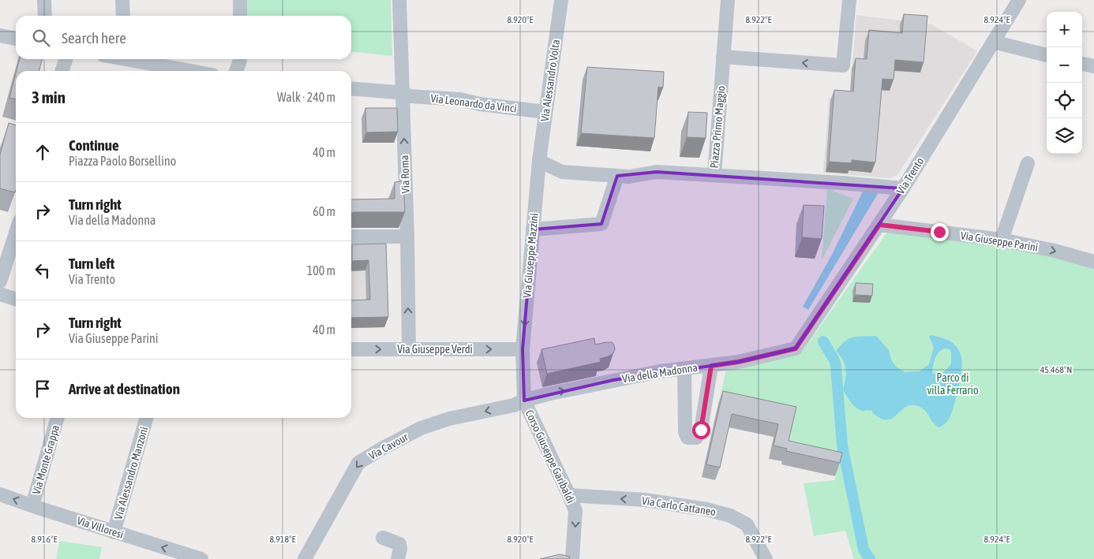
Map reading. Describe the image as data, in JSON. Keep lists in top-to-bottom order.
{
  "streets": {
    "street": [
      "Via Alessandro Volta",
      "Via Leonardo da Vinci",
      "Piazza Primo Maggio",
      "Via Roma",
      "Via Trento",
      "Via Giuseppe Parini",
      "Via Giuseppe Mazzini",
      "Via Giuseppe Verdi",
      "Via della Madonna",
      "Via Cavour",
      "Corso Giuseppe Garibaldi",
      "Via Monte Grappa",
      "Via Alessandro Manzoni",
      "Via Carlo Cattaneo",
      "Via Villoresi"
    ]
  },
  "crossings": [
    ["Via Alessandro Volta", "Via Leonardo da Vinci"],
    ["Via Alessandro Volta", "Via Giuseppe Mazzini"],
    ["Via Leonardo da Vinci", "Via Roma"],
    ["Piazza Primo Maggio", "Via Trento"],
    ["Via Roma", "Via Giuseppe Verdi"],
    ["Via Trento", "Via Giuseppe Parini"],
    ["Via Trento", "Via della Madonna"],
    ["Via Giuseppe Mazzini", "Via Giuseppe Verdi"],
    ["Via Giuseppe Mazzini", "Via della Madonna"],
    ["Via Giuseppe Mazzini", "Via Cavour"],
    ["Via Giuseppe Mazzini", "Corso Giuseppe Garibaldi"],
    ["Via della Madonna", "Via Cavour"],
    ["Via della Madonna", "Corso Giuseppe Garibaldi"],
    ["Via Cavour", "Corso Giuseppe Garibaldi"],
    ["Corso Giuseppe Garibaldi", "Via Carlo Cattaneo"],
    ["Via Monte Grappa", "Via Villoresi"],
    ["Via Alessandro Manzoni", "Via Villoresi"]
  ],
  "one_way": [
    "Via Roma",
    "Via Giuseppe Parini",
    "Via Giuseppe Mazzini",
    "Via della Madonna",
    "Via Cavour",
    "Corso Giuseppe Garibaldi",
    "Via Carlo Cattaneo",
    "Via Villoresi"
  ],
  "parks": ["Parco di villa Ferrario"],
  "page": {
    "map_buttons": ["+", "−"],
    "search": "Search here",
    "heading": ["3 min", "Walk · 240 m"],
    "list": [
      ["Continue", "Piazza Paolo Borsellino", "40 m"],
      ["Turn right", "Via della Madonna", "60 m"],
      ["Turn left", "Via Trento", "100 m"],
      ["Turn right", "Via Giuseppe Parini", "40 m"],
      "Arrive at destination"
    ]
  },
  "coordinates": [
    "8.920°E",
    "8.922°E",
    "8.924°E",
    "45.468°N",
    "8.916°E",
    "8.918°E"
  ]
}
